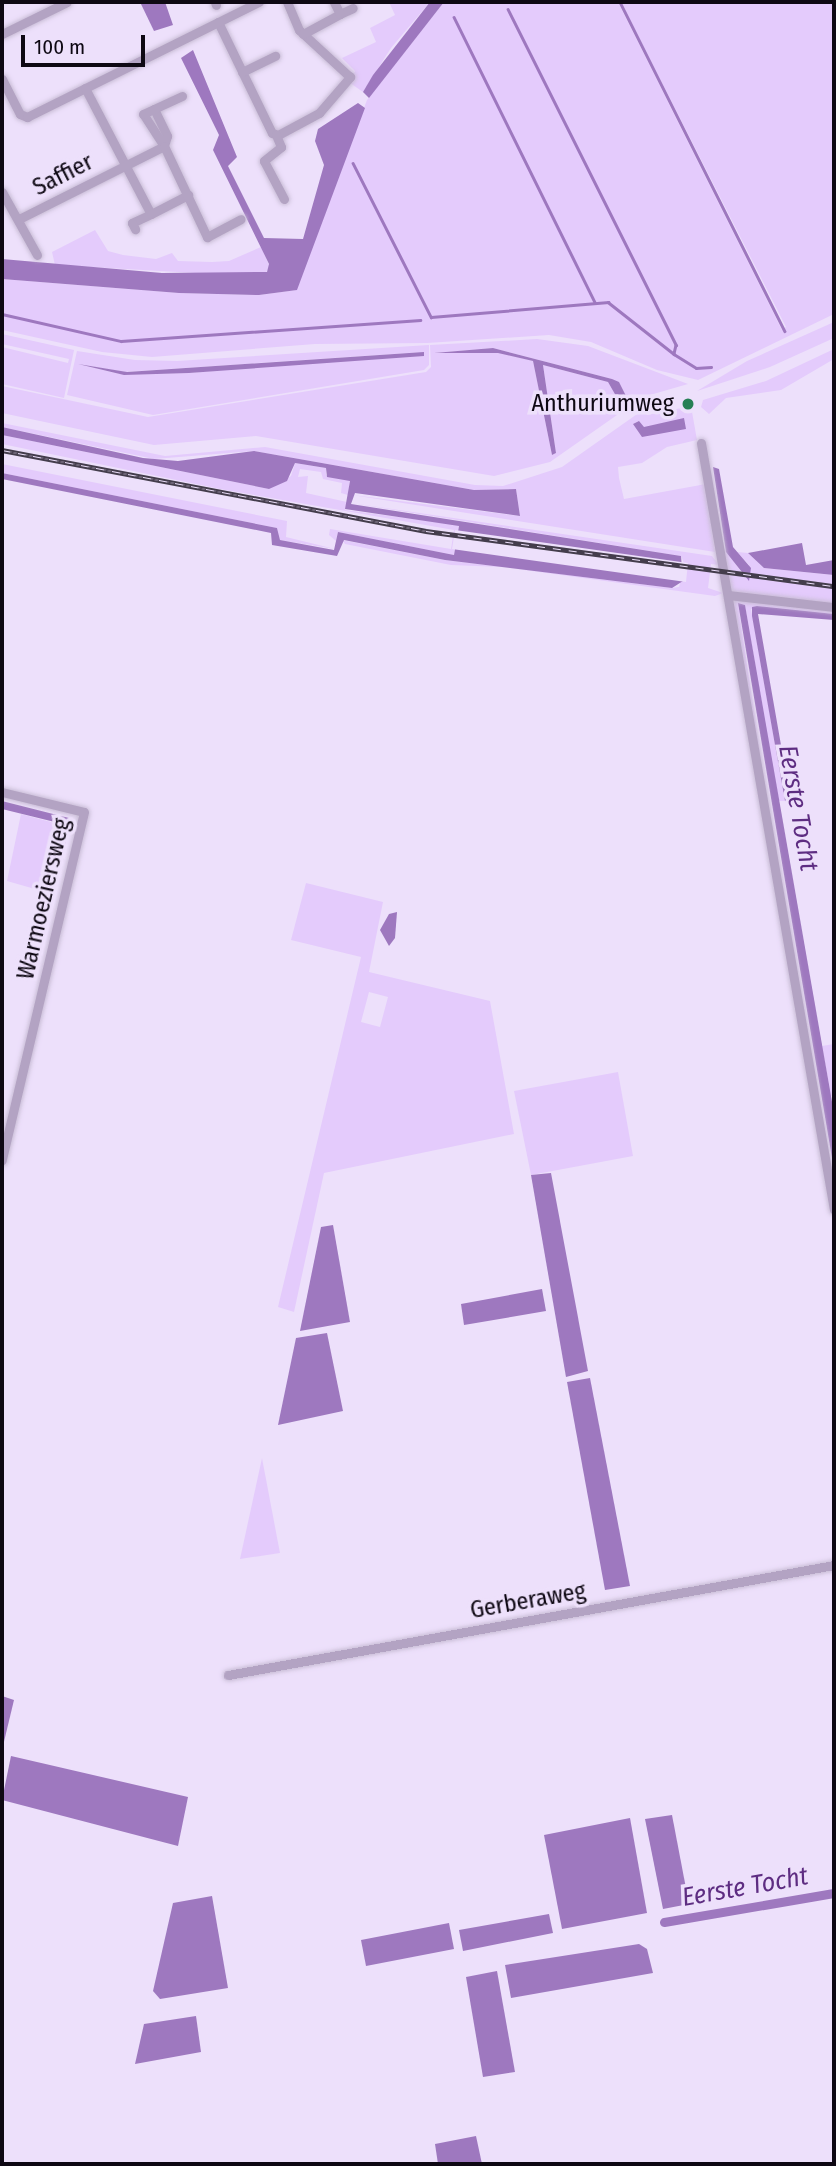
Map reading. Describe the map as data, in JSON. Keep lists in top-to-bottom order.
{
  "streets": {
    "street": ["Saffier", "Warmoeziersweg", "Gerberaweg"]
  },
  "water": ["Eerste Tocht"],
  "places": ["Anthuriumweg"],
  "scale_bar": "100 m"
}
